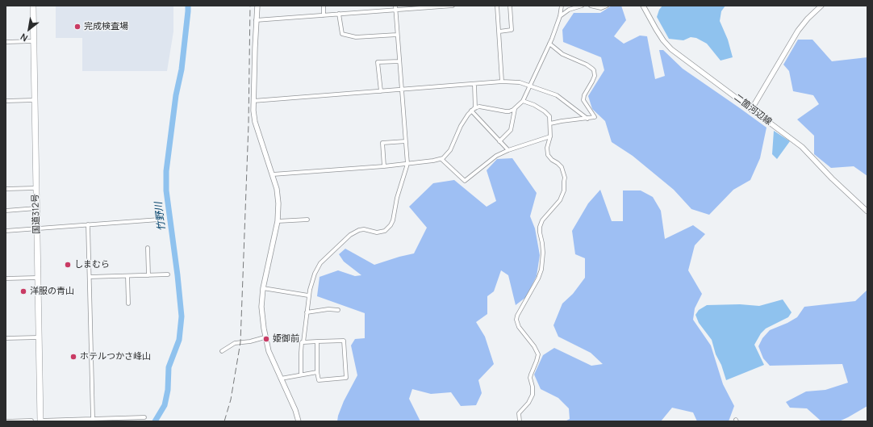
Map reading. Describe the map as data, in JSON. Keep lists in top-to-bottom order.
{
  "streets": {
    "highway": ["国道312号"],
    "street": ["二箇河辺線"]
  },
  "water": ["竹野川"],
  "places": [
    "完成検査場",
    "しまむら",
    "洋服の青山",
    "姫御前",
    "ホテルつかさ峰山"
  ],
  "north": "bottom left"
}
